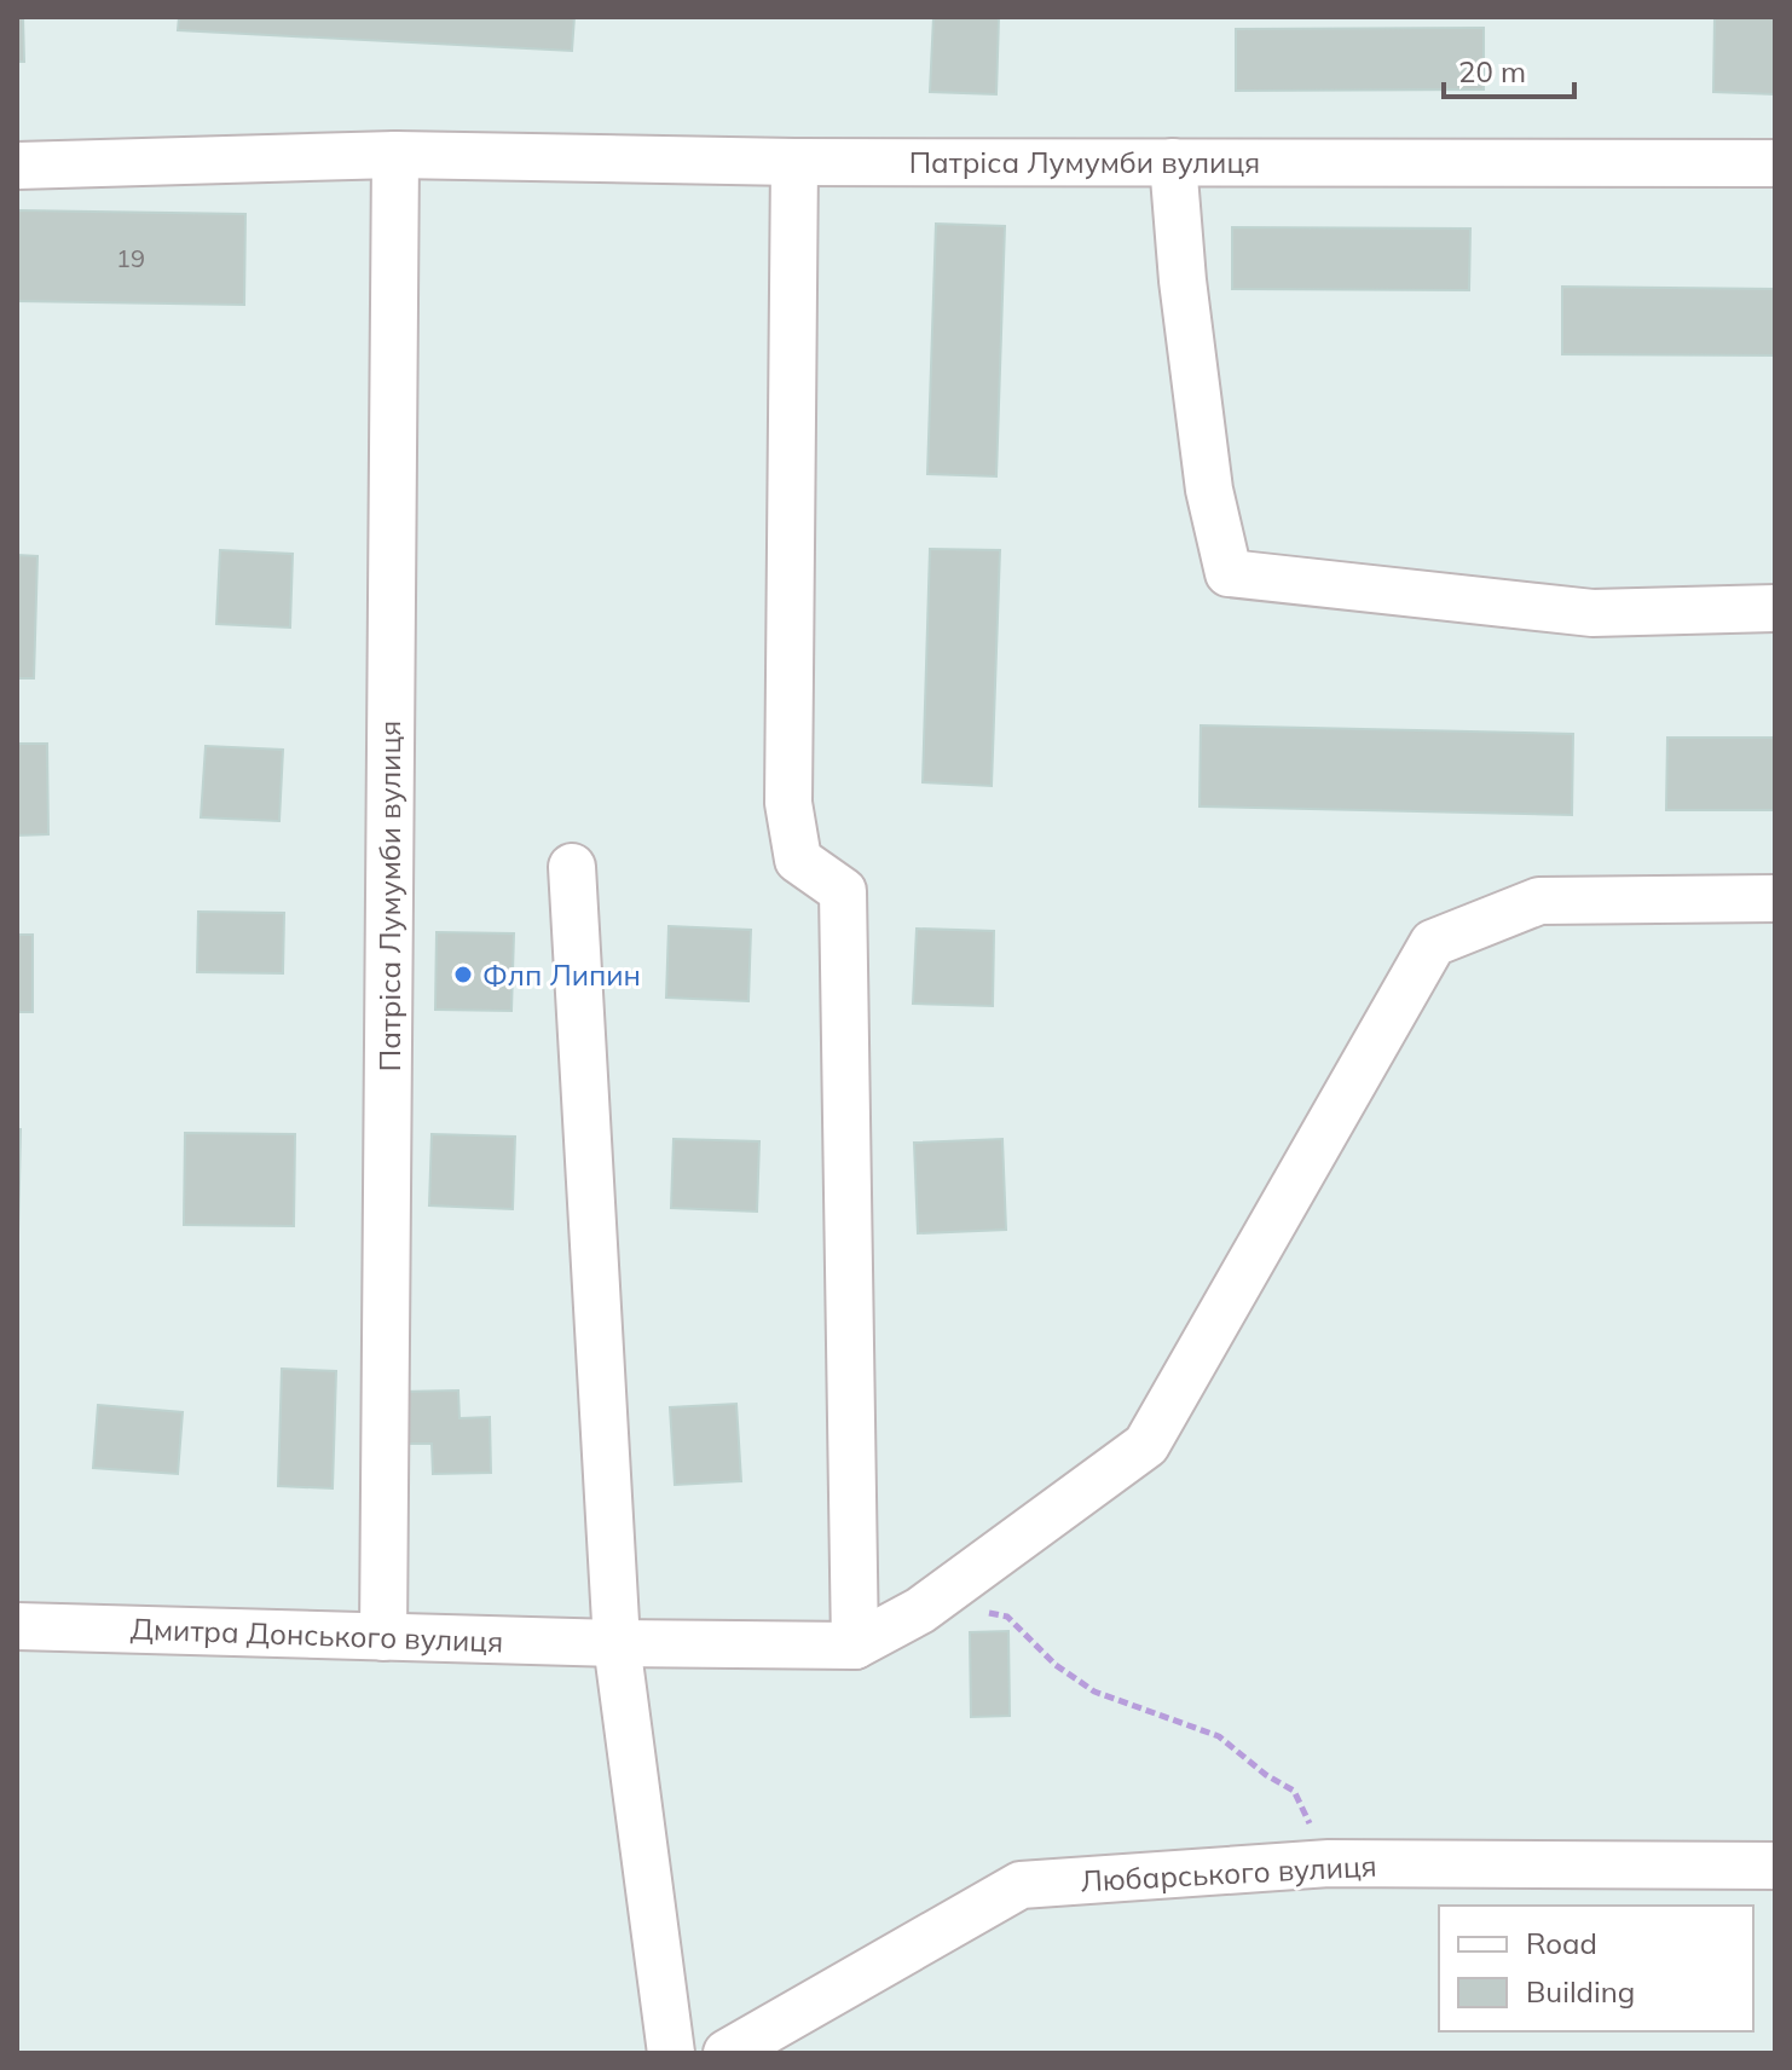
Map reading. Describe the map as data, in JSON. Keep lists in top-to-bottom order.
{
  "streets": {
    "street": ["Патріса Лумумби вулиця", "Дмитра Донського вулиця", "Любарського вулиця"]
  },
  "crossings": [
    ["Патріса Лумумби вулиця", "Дмитра Донського вулиця"]
  ],
  "places": ["Флп Липин"],
  "house_numbers": ["19"],
  "legend": ["Road", "Building"],
  "scale_bar": "20 m"
}
